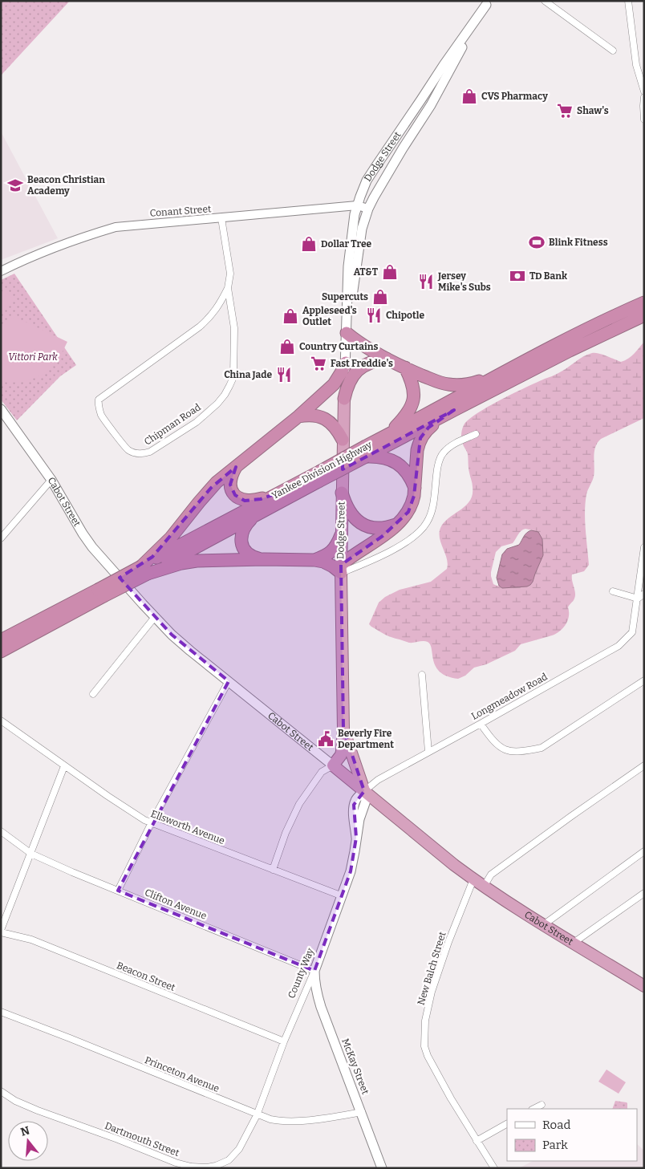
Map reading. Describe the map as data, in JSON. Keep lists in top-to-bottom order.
{
  "streets": {
    "highway": ["Dodge Street", "Yankee Division Highway", "Cabot Street"],
    "main road": ["County Way", "McKay Street"],
    "street": [
      "Conant Street",
      "Chipman Road",
      "Longmeadow Road",
      "Ellsworth Avenue",
      "Clifton Avenue",
      "New Balch Street",
      "Beacon Street",
      "Princeton Avenue",
      "Dartmouth Street"
    ]
  },
  "crossings": [
    ["Dodge Street", "Conant Street"],
    ["Dodge Street", "Cabot Street"],
    ["Dodge Street", "Longmeadow Road"],
    ["Dodge Street", "County Way"],
    ["Conant Street", "Chipman Road"],
    ["Cabot Street", "Longmeadow Road"],
    ["Cabot Street", "New Balch Street"],
    ["Cabot Street", "County Way"],
    ["Longmeadow Road", "County Way"],
    ["Ellsworth Avenue", "County Way"],
    ["Clifton Avenue", "County Way"],
    ["Clifton Avenue", "McKay Street"],
    ["County Way", "Beacon Street"],
    ["County Way", "McKay Street"],
    ["County Way", "Princeton Avenue"],
    ["County Way", "Dartmouth Street"],
    ["McKay Street", "Princeton Avenue"],
    ["Princeton Avenue", "Dartmouth Street"]
  ],
  "parks": ["Vittori Park"],
  "places": {
    "shop": [
      "CVS Pharmacy",
      "Dollar Tree",
      "AT&T",
      "Supercuts",
      "Appleseed's Outlet",
      "Country Curtains"
    ],
    "supermarket": ["Shaw's", "Fast Freddie's"],
    "school or university": ["Beacon Christian Academy"],
    "sports": ["Blink Fitness"],
    "bank": ["TD Bank"],
    "restaurant": ["Jersey Mike's Subs", "Chipotle", "China Jade"],
    "public building": ["Beverly Fire Department"]
  },
  "legend": ["Road", "Park"],
  "north": "top"
}
